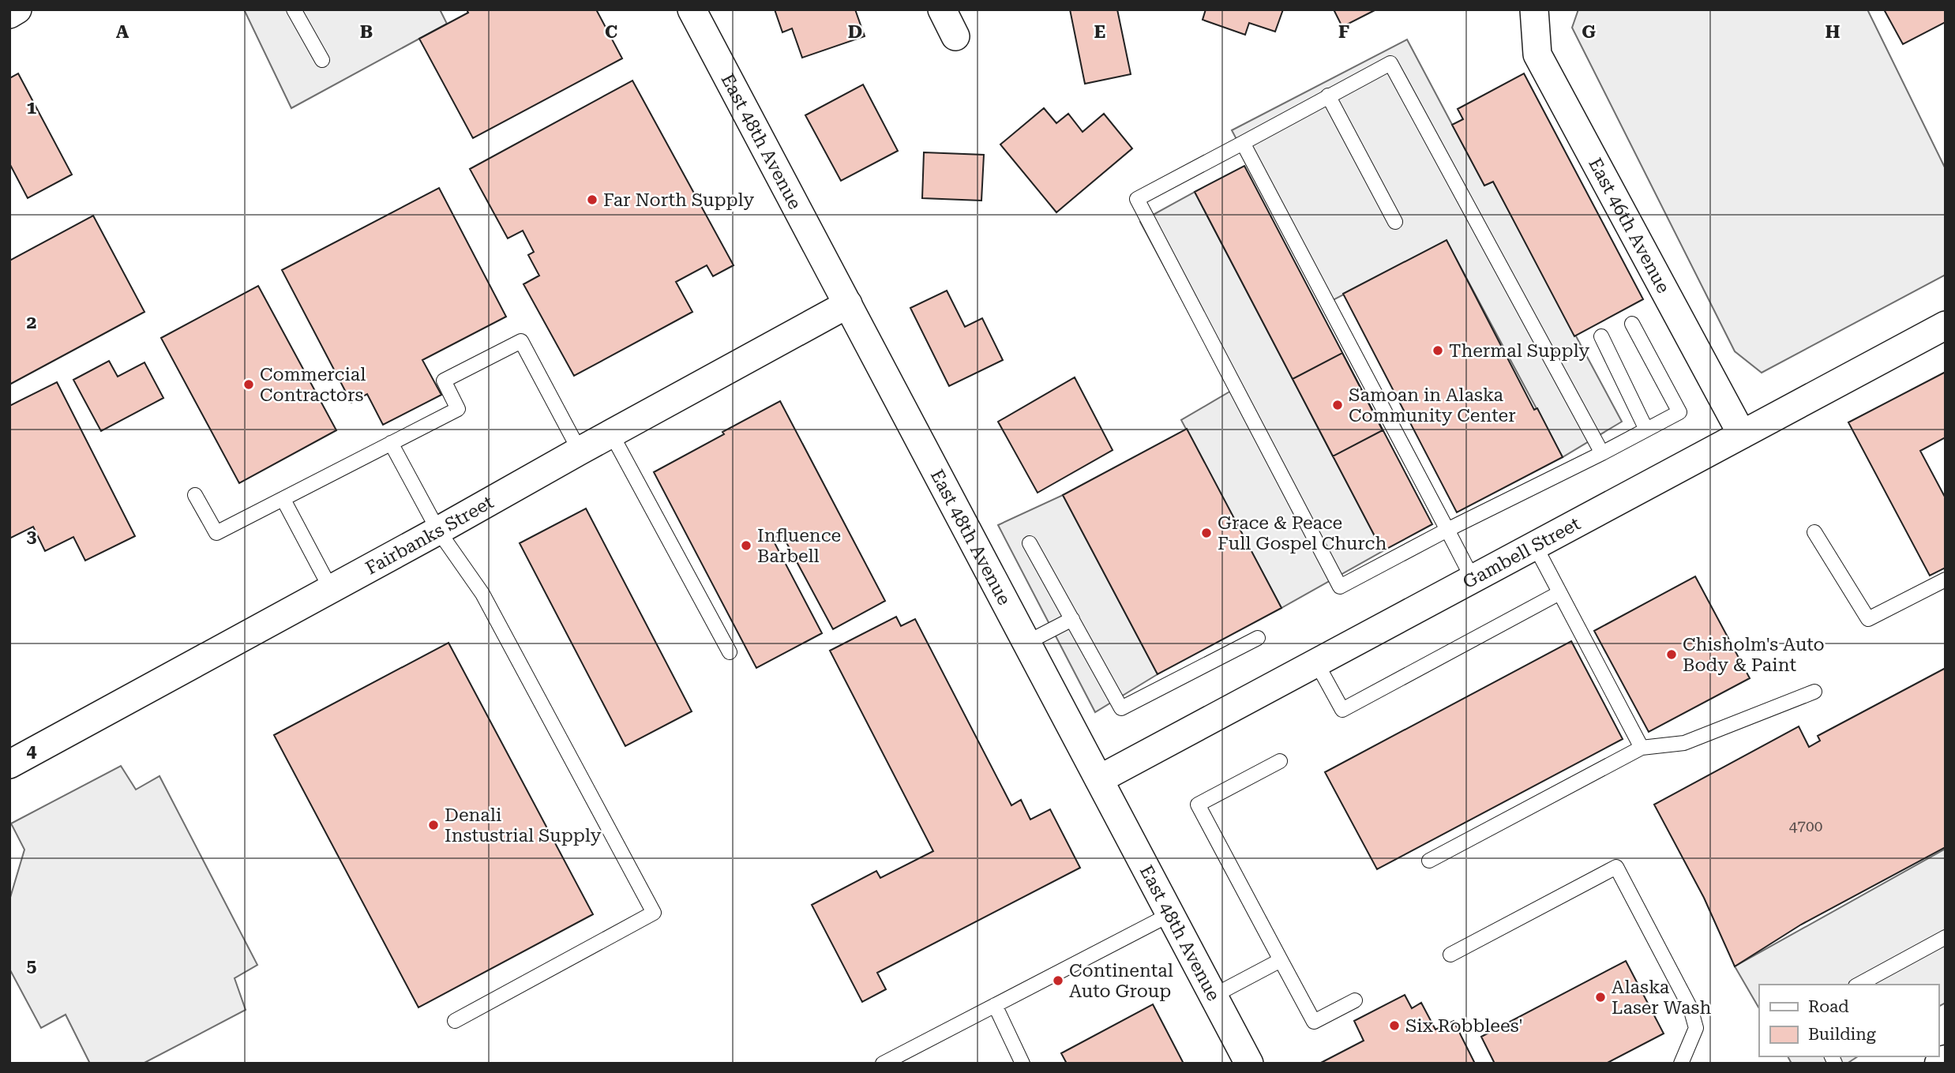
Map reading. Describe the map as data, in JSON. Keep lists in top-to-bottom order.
{
  "streets": {
    "street": [
      "East 48th Avenue",
      "East 46th Avenue",
      "Fairbanks Street",
      "Gambell Street"
    ]
  },
  "crossings": [
    ["East 48th Avenue", "Fairbanks Street"],
    ["East 48th Avenue", "Gambell Street"],
    ["East 46th Avenue", "Gambell Street"]
  ],
  "places": [
    "Far North Supply",
    "Thermal Supply",
    "Commercial Contractors",
    "Samoan in Alaska Community Center",
    "Grace & Peace Full Gospel Church",
    "Influence Barbell",
    "Chisholm's Auto Body & Paint",
    "Denali Instustrial Supply",
    "Continental Auto Group",
    "Alaska Laser Wash",
    "Six Robblees'"
  ],
  "house_numbers": ["4700"],
  "legend": ["Road", "Building"],
  "grid": {
    "columns": [
      "A",
      "B",
      "C",
      "D",
      "E",
      "F",
      "G",
      "H"
    ],
    "rows": [
      "1",
      "2",
      "3",
      "4",
      "5"
    ]
  }
}
